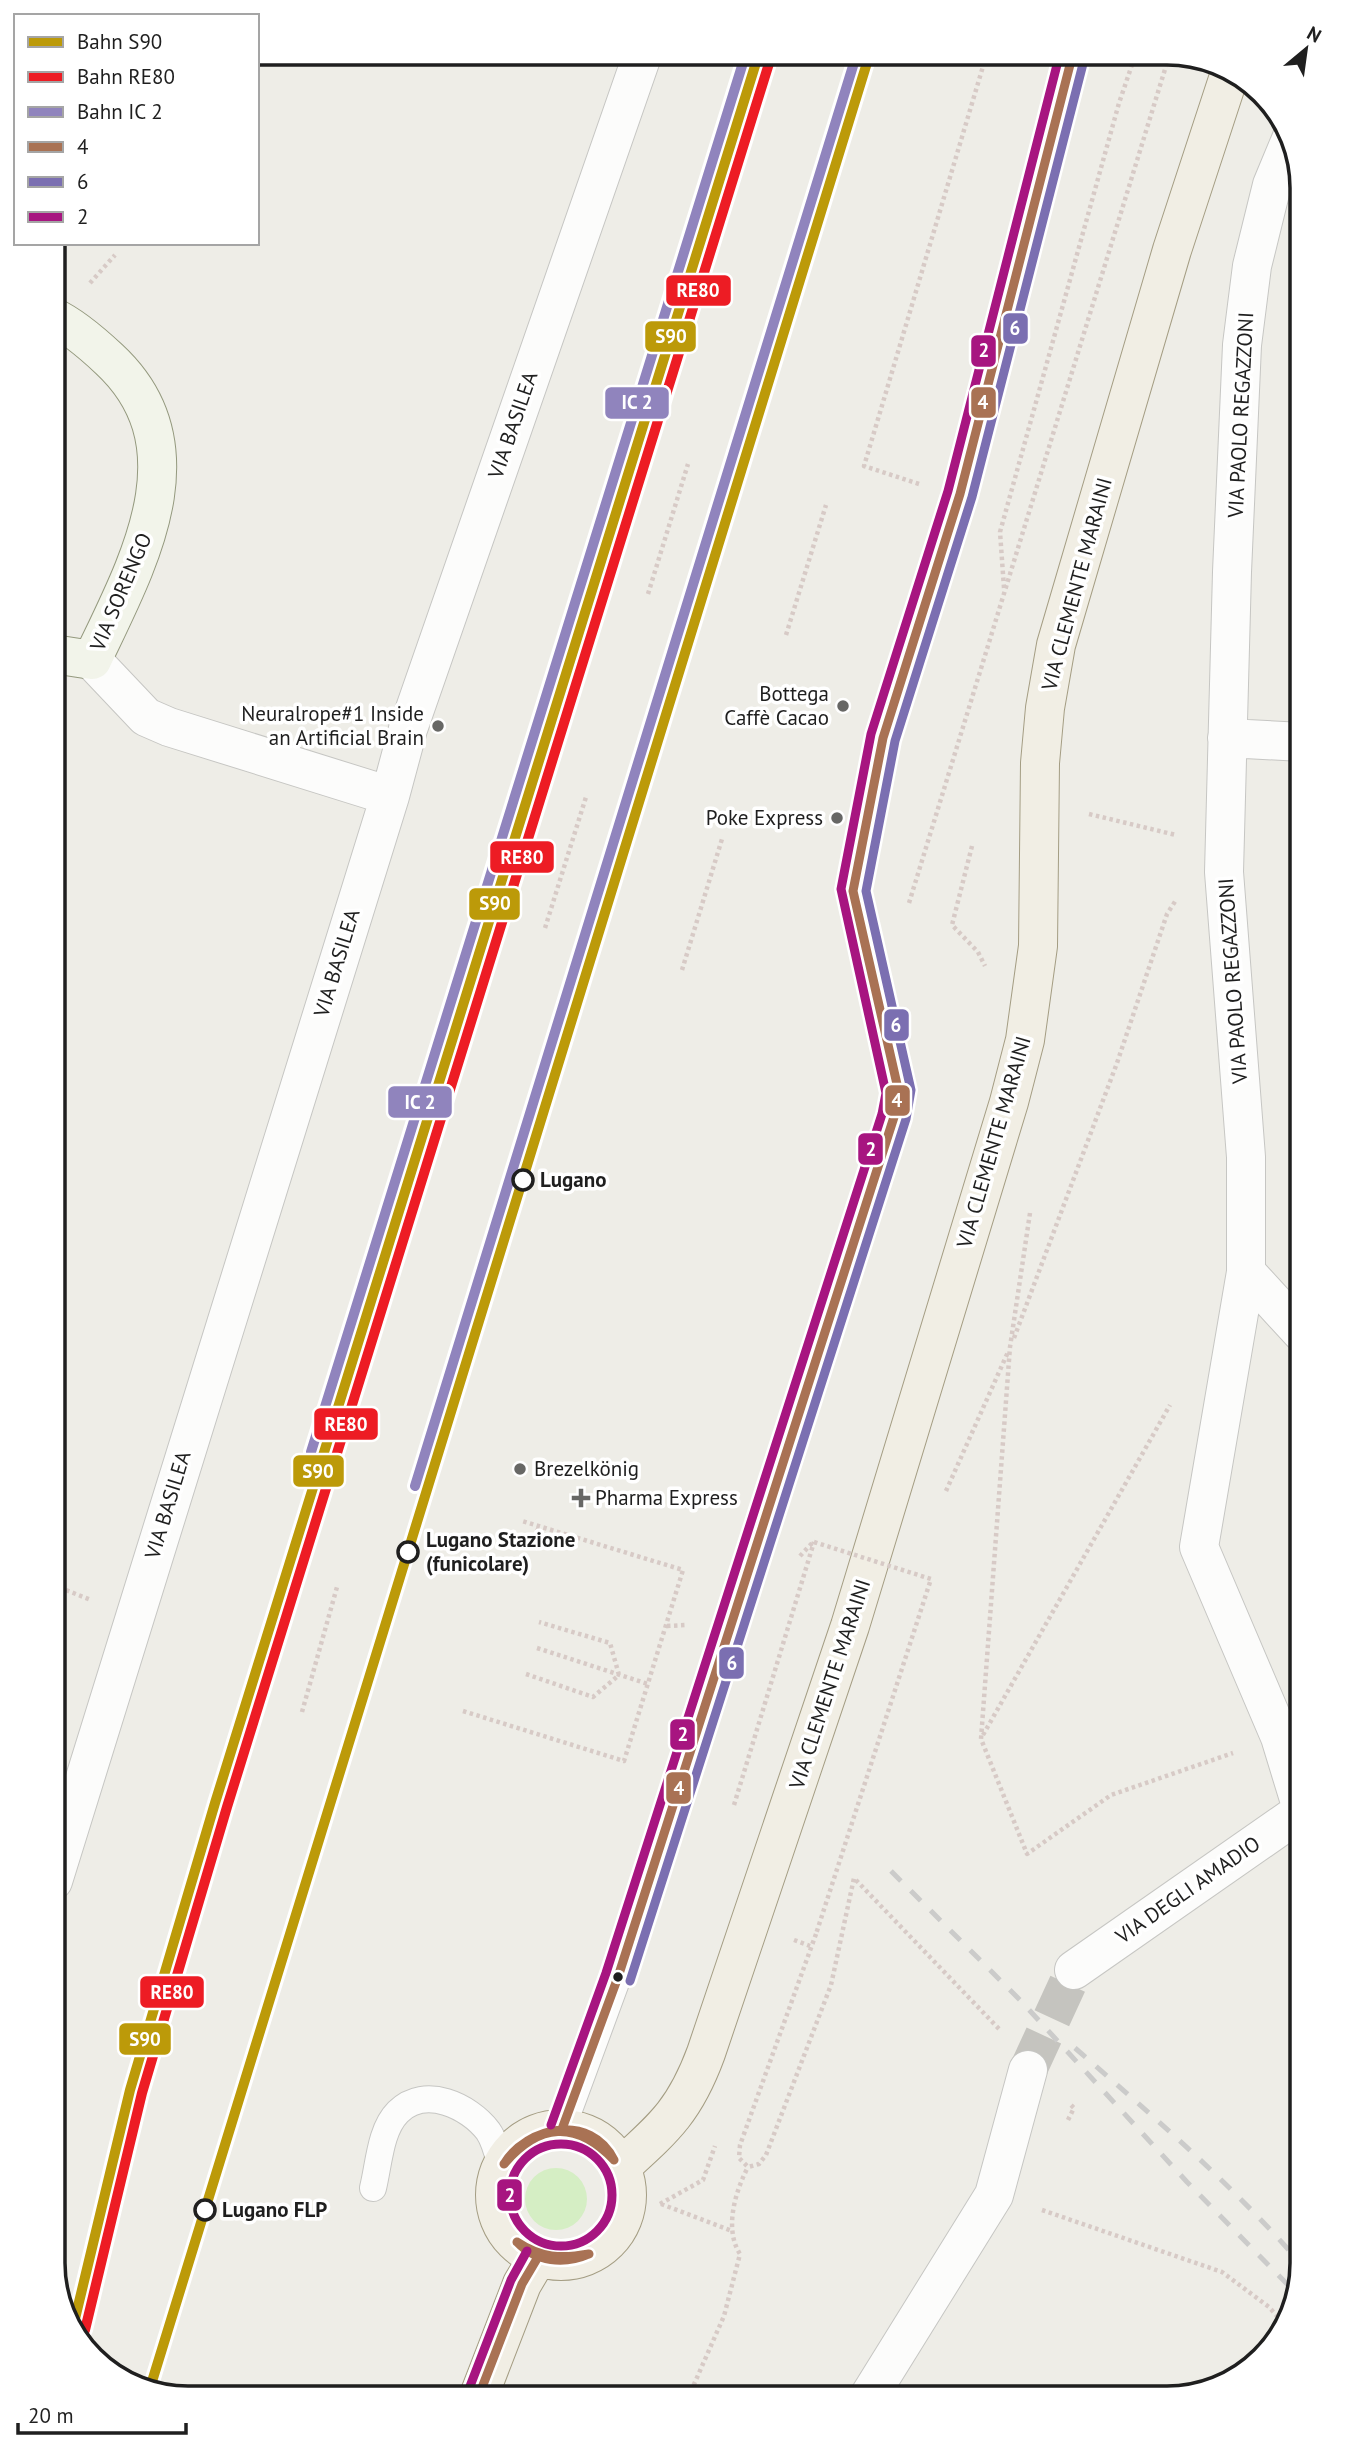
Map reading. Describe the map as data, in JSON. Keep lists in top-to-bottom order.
{
  "streets": {
    "main road": ["VIA CLEMENTE MARAINI", "VIA SORENGO"],
    "street": ["VIA PAOLO REGAZZONI", "VIA BASILEA", "VIA DEGLI AMADIO"]
  },
  "places": {
    "other": [
      "Bottega Caffè Cacao",
      "Neuralrope#1 Inside an Artificial Brain",
      "Poke Express",
      "Lugano",
      "Brezelkönig",
      "Lugano Stazione (funicolare)",
      "Lugano FLP"
    ],
    "health": ["Pharma Express"]
  },
  "lines": [
    "rail line S90",
    "rail line RE80",
    "transit line 4",
    "transit line 6",
    "transit line 2"
  ],
  "legend": [
    "Bahn S90",
    "Bahn RE80",
    "Bahn IC 2",
    "4",
    "6",
    "2"
  ],
  "scale_bar": "20 m",
  "north": "top right"
}
